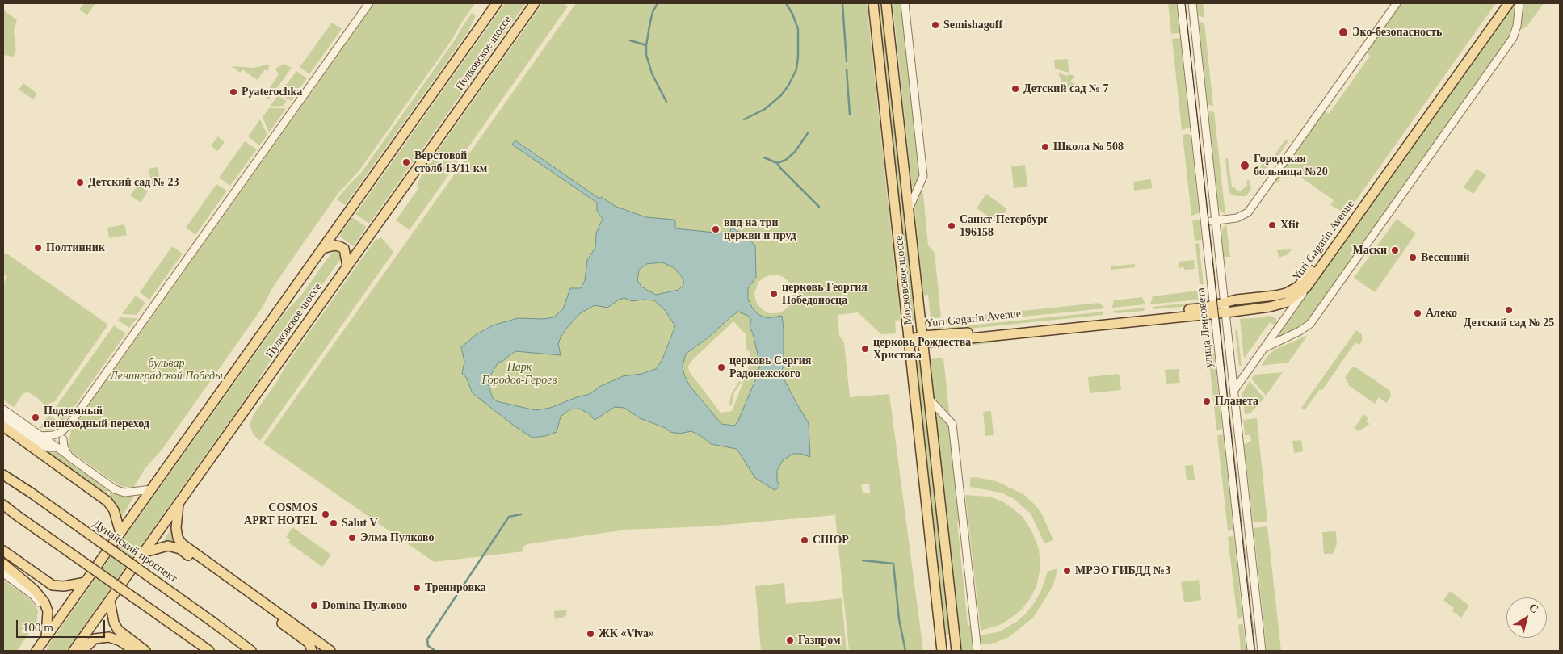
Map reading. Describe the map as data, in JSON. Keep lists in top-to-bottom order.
{
  "streets": {
    "main road": [
      "Пулковское шоссе",
      "Yuri Gagarin Avenue",
      "Московское шоссе",
      "Дунайский проспект"
    ],
    "street": ["улица Ленсовета"]
  },
  "crossings": [
    ["Yuri Gagarin Avenue", "Московское шоссе"],
    ["Yuri Gagarin Avenue", "улица Ленсовета"]
  ],
  "parks": ["бульвар Ленинградской Победы", "Парк Городов-Героев"],
  "places": [
    "Semishagoff",
    "Эко-безопасность",
    "Детский сад № 7",
    "Pyaterochka",
    "Школа № 508",
    "Верстовой столб 13/11 км",
    "Городская больница №20",
    "Детский сад № 23",
    "Xfit",
    "Санкт-Петербург 196158",
    "вид на три церкви и пруд",
    "Полтинник",
    "Маски",
    "Весенний",
    "церковь Георгия Победоносца",
    "Детский сад № 25",
    "Алеко",
    "церковь Рождества Христова",
    "церковь Сергия Радонежского",
    "Планета",
    "Подземный пешеходный переход",
    "COSMOS APRT HOTEL",
    "Salut V",
    "Элма Пулково",
    "СШОР",
    "МРЭО ГИБДД №3",
    "Тренировка",
    "Domina Пулково",
    "ЖК «Viva»",
    "Газпром"
  ],
  "scale_bar": "100 m",
  "north": "top right"
}
